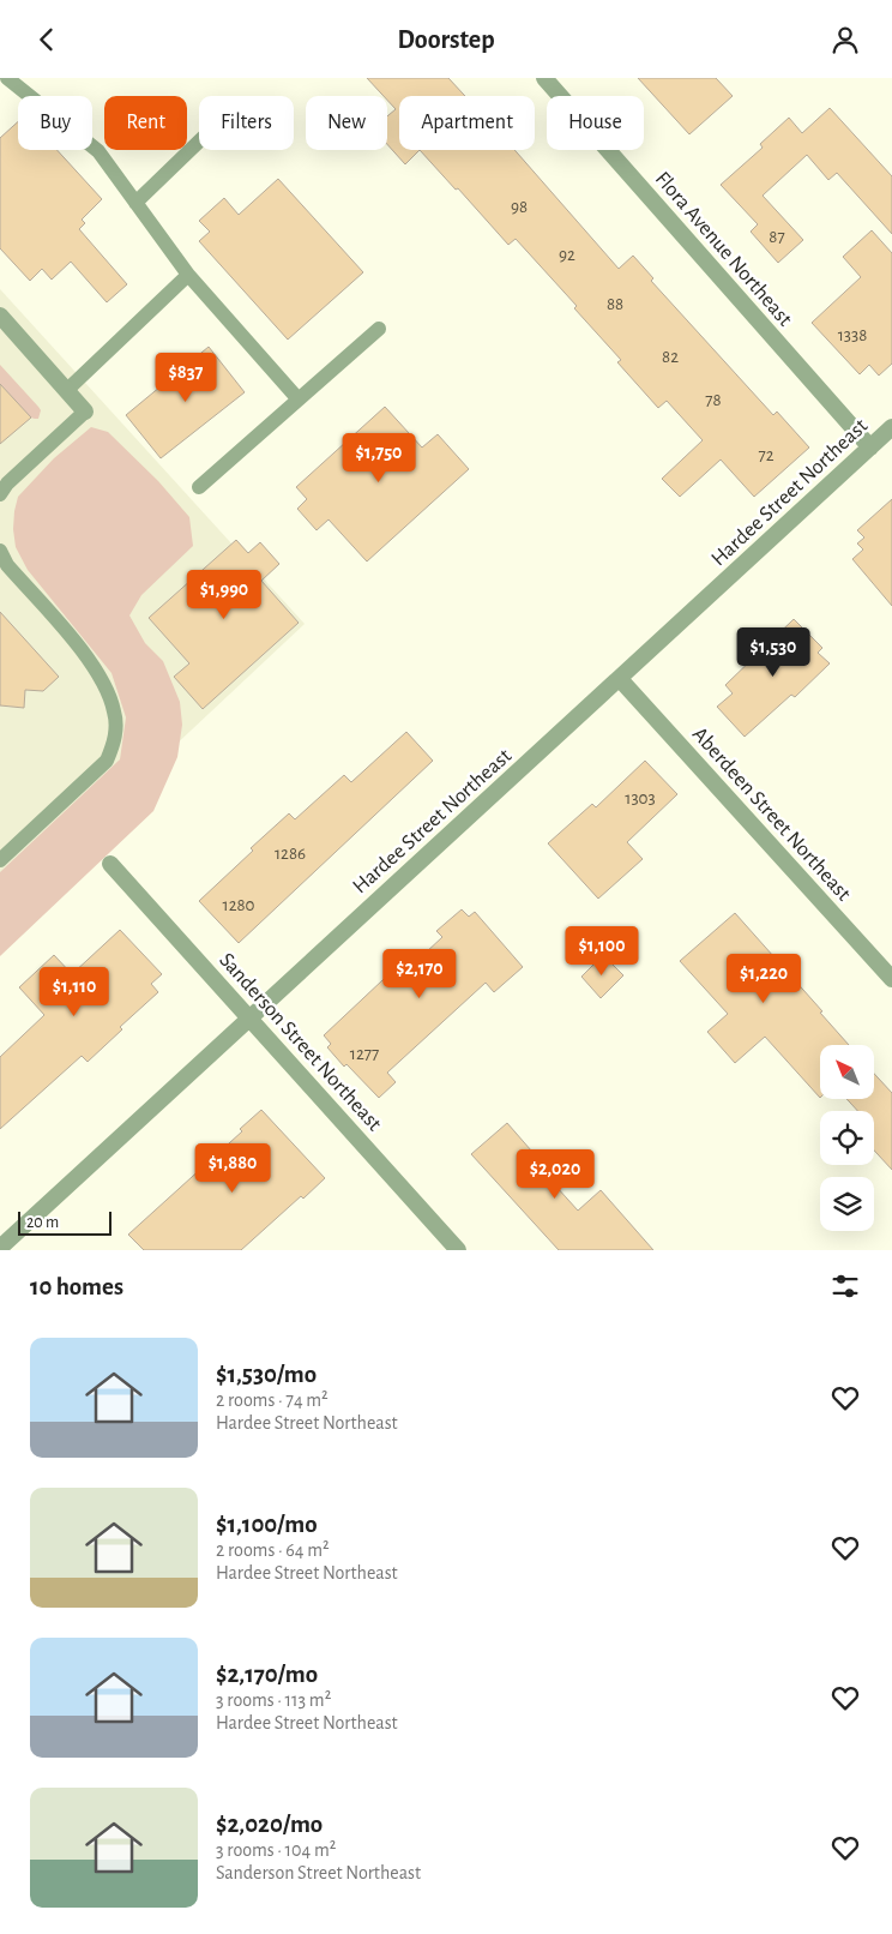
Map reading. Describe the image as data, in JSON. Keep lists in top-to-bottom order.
{
  "streets": {
    "street": [
      "Flora Avenue Northeast",
      "Hardee Street Northeast",
      "Aberdeen Street Northeast",
      "Sanderson Street Northeast"
    ]
  },
  "crossings": [
    ["Flora Avenue Northeast", "Hardee Street Northeast"],
    ["Hardee Street Northeast", "Aberdeen Street Northeast"],
    ["Hardee Street Northeast", "Sanderson Street Northeast"]
  ],
  "house_numbers": [
    "98",
    "87",
    "92",
    "88",
    "1338",
    "82",
    "78",
    "72",
    "1303",
    "1286",
    "1280",
    "1277"
  ],
  "scale_bar": "20 m",
  "north": "top left",
  "page": {
    "header": "Doorstep",
    "chip": [
      "Buy",
      "Rent",
      "Filters",
      "New",
      "Apartment",
      "House"
    ],
    "price": [
      "$837",
      "$1,750",
      "$1,990",
      "$1,530",
      "$1,100",
      "$2,170",
      "$1,220",
      "$1,110",
      "$1,880",
      "$2,020"
    ],
    "scale": "20 m",
    "heading": "10 homes",
    "list": [
      {
        "name": "$1,530/mo",
        "note": "2 rooms · 74 m² · Hardee Street Northeast"
      },
      {
        "name": "$1,100/mo",
        "note": "2 rooms · 64 m² · Hardee Street Northeast"
      },
      {
        "name": "$2,170/mo",
        "note": "3 rooms · 113 m² · Hardee Street Northeast"
      },
      {
        "name": "$2,020/mo",
        "note": "3 rooms · 104 m² · Sanderson Street Northeast"
      }
    ]
  }
}
